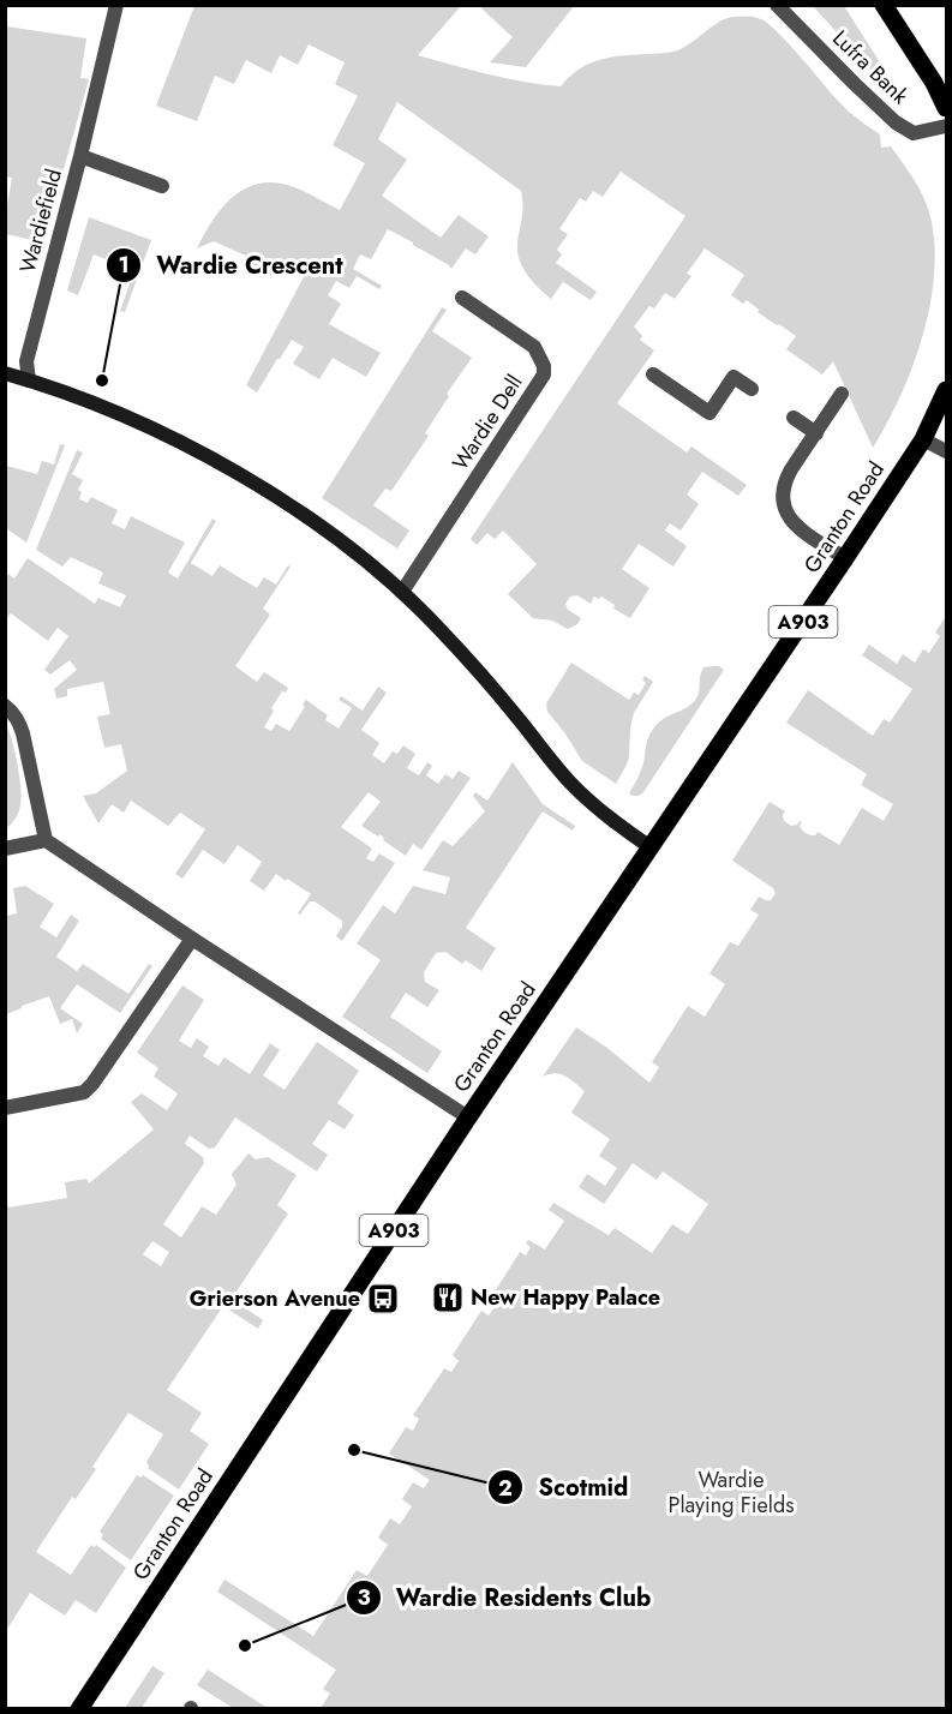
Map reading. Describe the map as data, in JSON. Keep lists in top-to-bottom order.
{
  "streets": {
    "main road": ["Granton Road", "A903"],
    "street": ["Lufra Bank", "Wardiefield", "Wardie Dell"]
  },
  "parks": ["Wardie Playing Fields"],
  "places": {
    "other": ["Wardie Crescent", "Scotmid", "Wardie Residents Club"],
    "restaurant": ["New Happy Palace"],
    "bus stop": ["Grierson Avenue"]
  }
}
